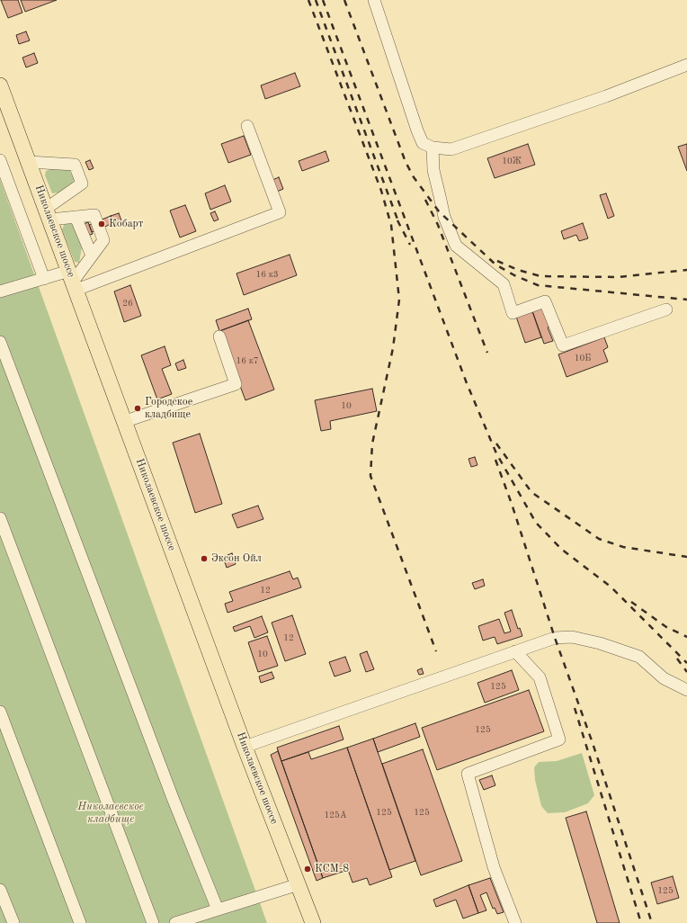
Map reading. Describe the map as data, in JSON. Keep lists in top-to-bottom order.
{
  "streets": {
    "main road": ["Николаевское шоссе"]
  },
  "parks": ["Николаевское кладбище"],
  "places": [
    "Кобарт",
    "Городское кладбище",
    "Эксон Ойл",
    "КСМ-8"
  ],
  "house_numbers": [
    "10Ж",
    "16 к3",
    "26",
    "10Б",
    "16 к7",
    "10",
    "12",
    "12",
    "10",
    "125",
    "125",
    "125",
    "125",
    "125А",
    "125"
  ]
}
